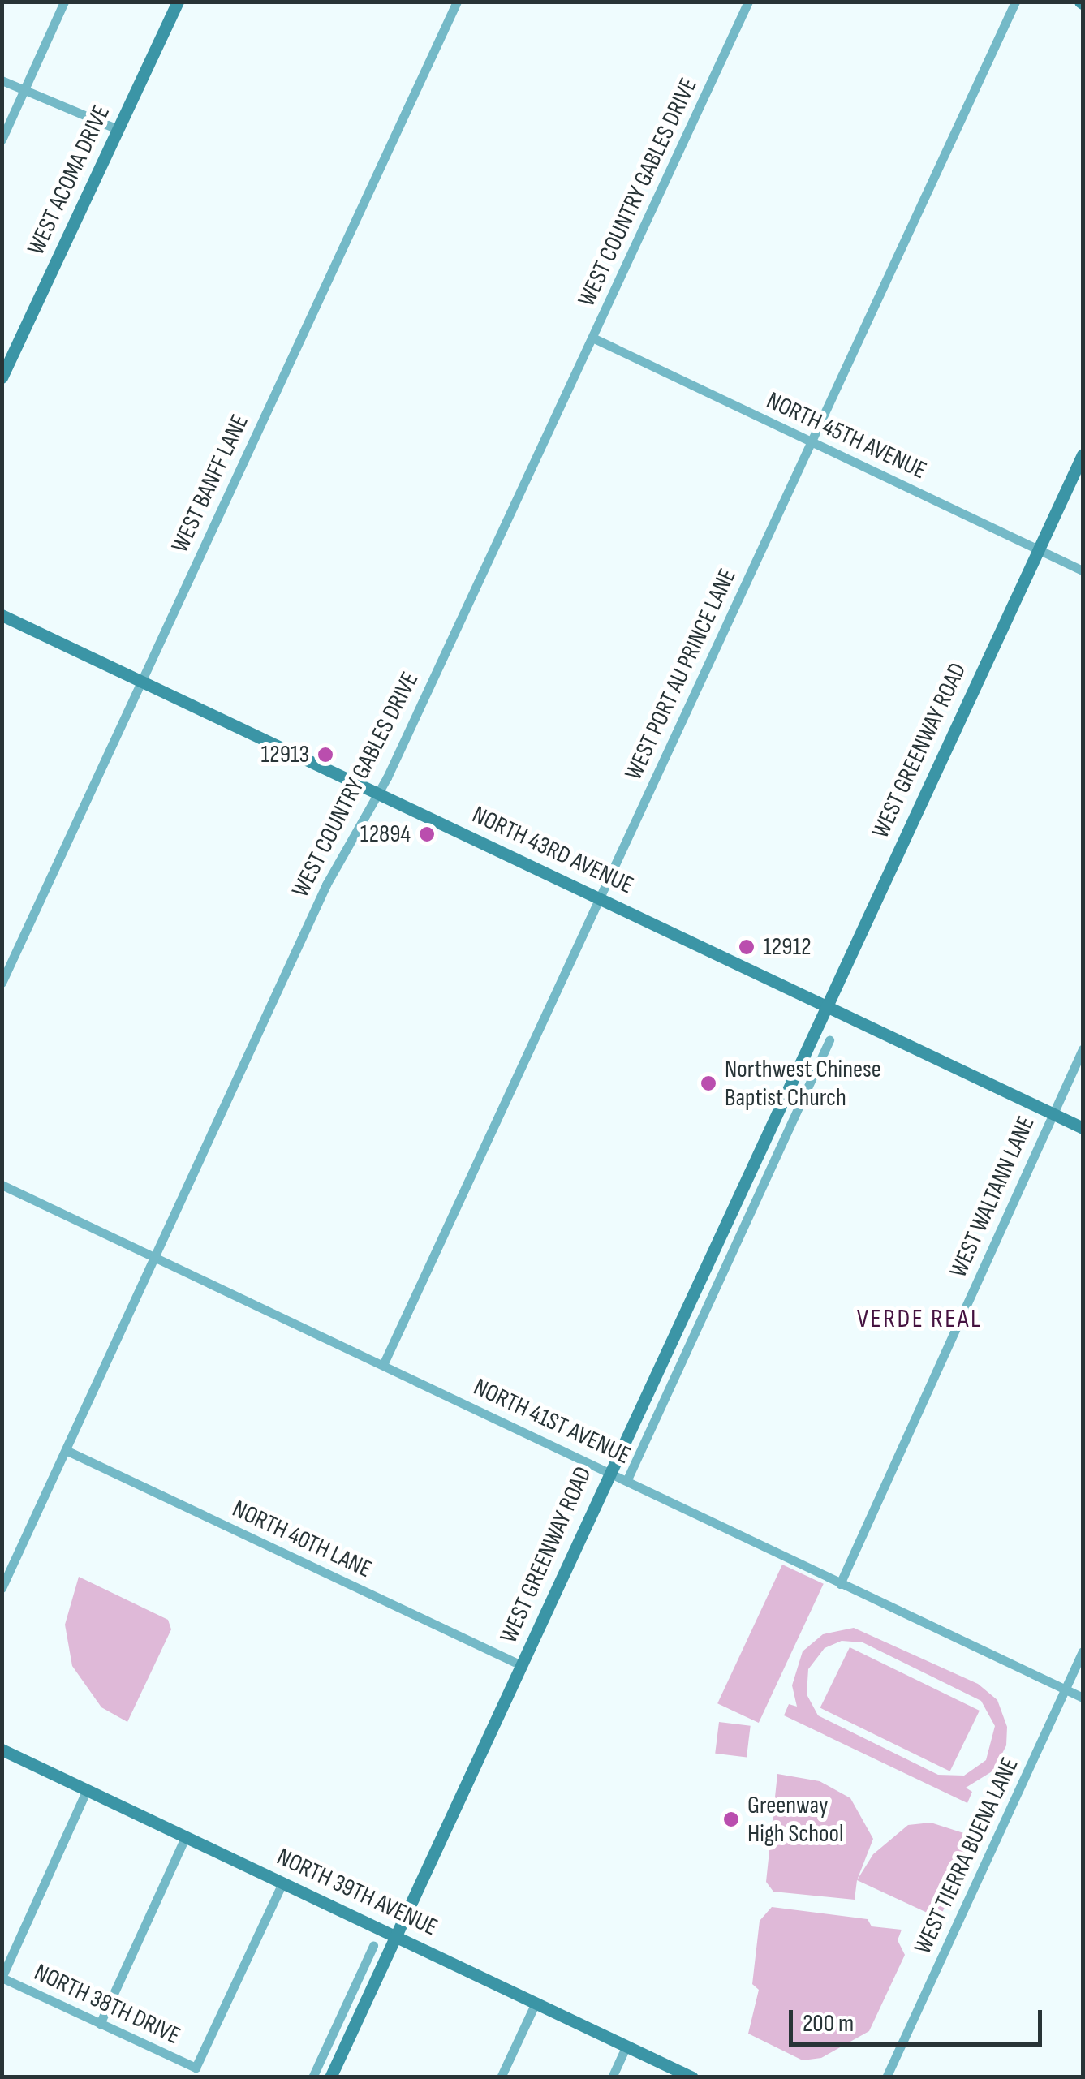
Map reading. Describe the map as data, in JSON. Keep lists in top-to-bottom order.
{
  "streets": {
    "main road": [
      "WEST ACOMA DRIVE",
      "WEST GREENWAY ROAD",
      "NORTH 43RD AVENUE",
      "NORTH 39TH AVENUE"
    ],
    "street": [
      "WEST COUNTRY GABLES DRIVE",
      "NORTH 45TH AVENUE",
      "WEST BANFF LANE",
      "WEST PORT AU PRINCE LANE",
      "WEST WALTANN LANE",
      "NORTH 41ST AVENUE",
      "NORTH 40TH LANE",
      "WEST TIERRA BUENA LANE",
      "NORTH 38TH DRIVE"
    ]
  },
  "crossings": [
    ["WEST COUNTRY GABLES DRIVE", "NORTH 45TH AVENUE"],
    ["WEST COUNTRY GABLES DRIVE", "NORTH 43RD AVENUE"],
    ["WEST COUNTRY GABLES DRIVE", "NORTH 41ST AVENUE"],
    ["WEST COUNTRY GABLES DRIVE", "NORTH 40TH LANE"],
    ["NORTH 45TH AVENUE", "WEST PORT AU PRINCE LANE"],
    ["NORTH 45TH AVENUE", "WEST GREENWAY ROAD"],
    ["WEST BANFF LANE", "NORTH 43RD AVENUE"],
    ["WEST PORT AU PRINCE LANE", "NORTH 43RD AVENUE"],
    ["WEST PORT AU PRINCE LANE", "NORTH 41ST AVENUE"],
    ["WEST GREENWAY ROAD", "NORTH 43RD AVENUE"],
    ["WEST GREENWAY ROAD", "NORTH 41ST AVENUE"],
    ["WEST GREENWAY ROAD", "NORTH 40TH LANE"],
    ["WEST GREENWAY ROAD", "NORTH 39TH AVENUE"],
    ["NORTH 43RD AVENUE", "WEST WALTANN LANE"],
    ["WEST WALTANN LANE", "NORTH 41ST AVENUE"],
    ["NORTH 41ST AVENUE", "WEST TIERRA BUENA LANE"],
    ["NORTH 39TH AVENUE", "NORTH 38TH DRIVE"]
  ],
  "districts": ["VERDE REAL"],
  "places": [
    "12913",
    "12894",
    "12912",
    "Northwest Chinese Baptist Church",
    "Greenway High School"
  ],
  "scale_bar": "200 m"
}
